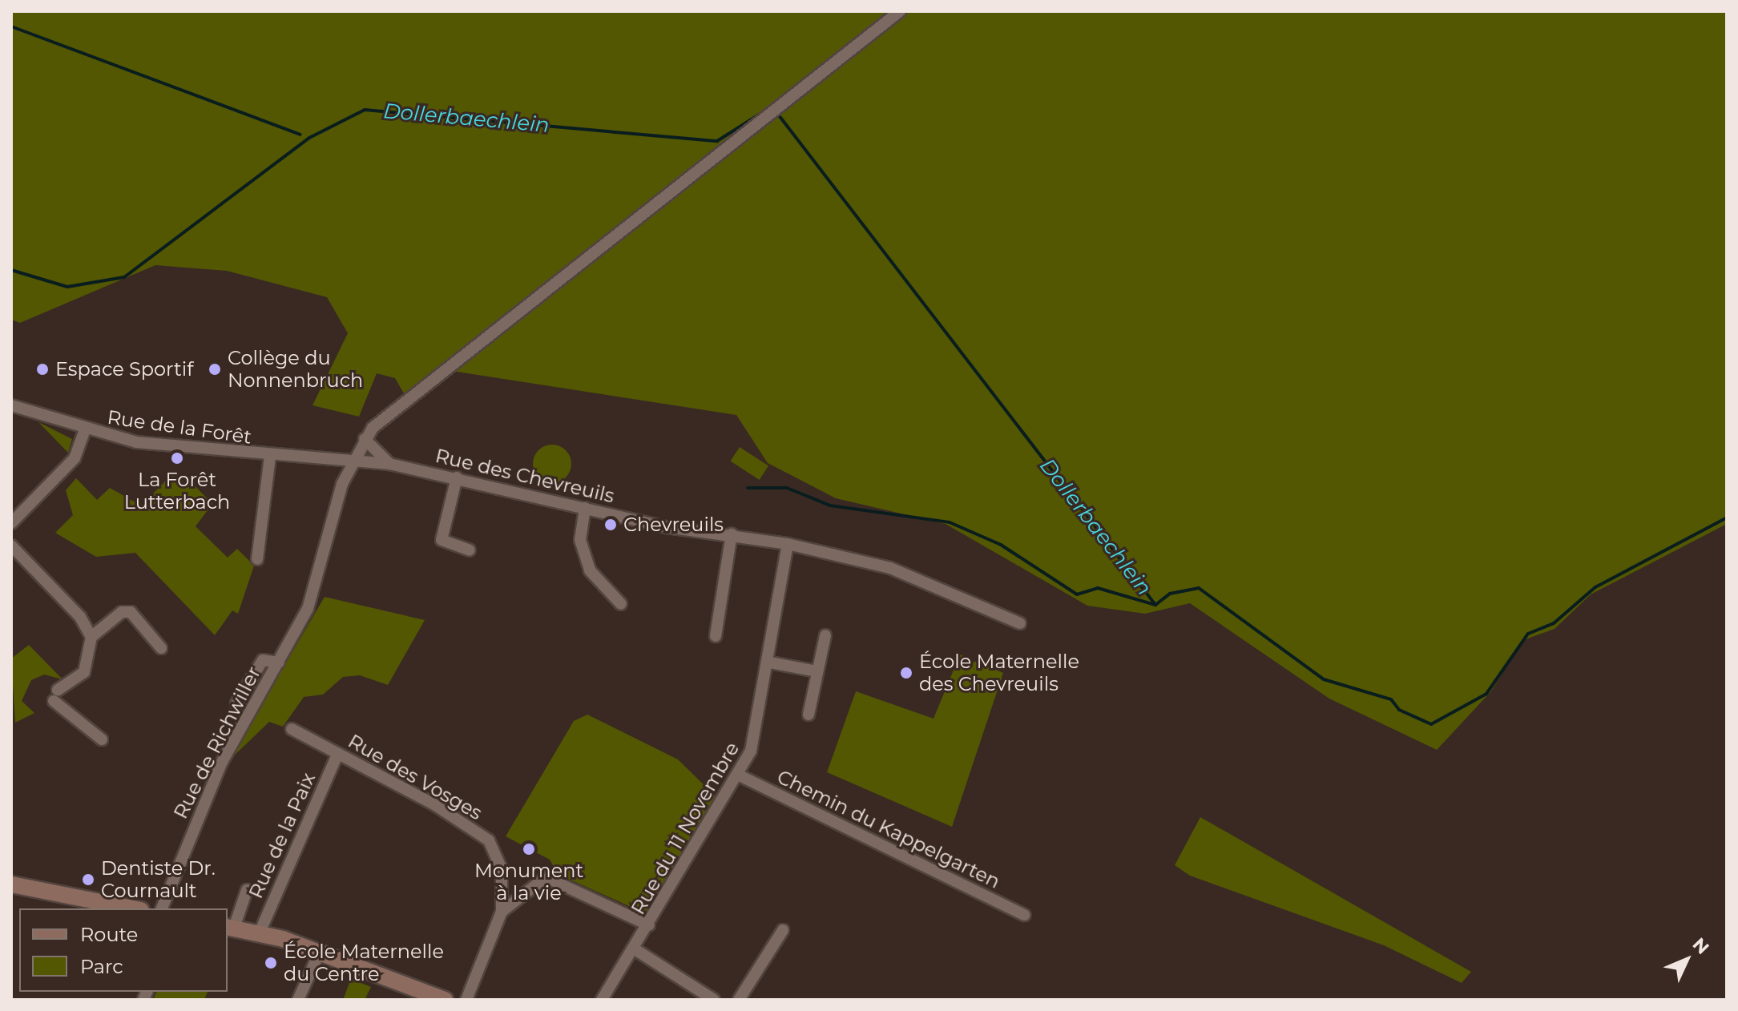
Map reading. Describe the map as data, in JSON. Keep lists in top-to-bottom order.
{
  "streets": {
    "street": [
      "Rue de la Forêt",
      "Rue des Chevreuils",
      "Rue de Richwiller",
      "Rue des Vosges",
      "Rue du 11 Novembre",
      "Chemin du Kappelgarten",
      "Rue de la Paix"
    ]
  },
  "crossings": [
    ["Rue de la Forêt", "Rue des Chevreuils"],
    ["Rue de la Forêt", "Rue de Richwiller"],
    ["Rue des Chevreuils", "Rue de Richwiller"],
    ["Rue des Chevreuils", "Rue du 11 Novembre"],
    ["Rue des Vosges", "Rue de la Paix"],
    ["Rue du 11 Novembre", "Chemin du Kappelgarten"]
  ],
  "water": ["Dollerbaechlein"],
  "places": [
    "Espace Sportif",
    "Collège du Nonnenbruch",
    "La Forêt Lutterbach",
    "Chevreuils",
    "École Maternelle des Chevreuils",
    "Monument à la vie",
    "Dentiste Dr. Cournault",
    "École Maternelle du Centre"
  ],
  "legend": ["Route", "Parc"],
  "north": "top right"
}
